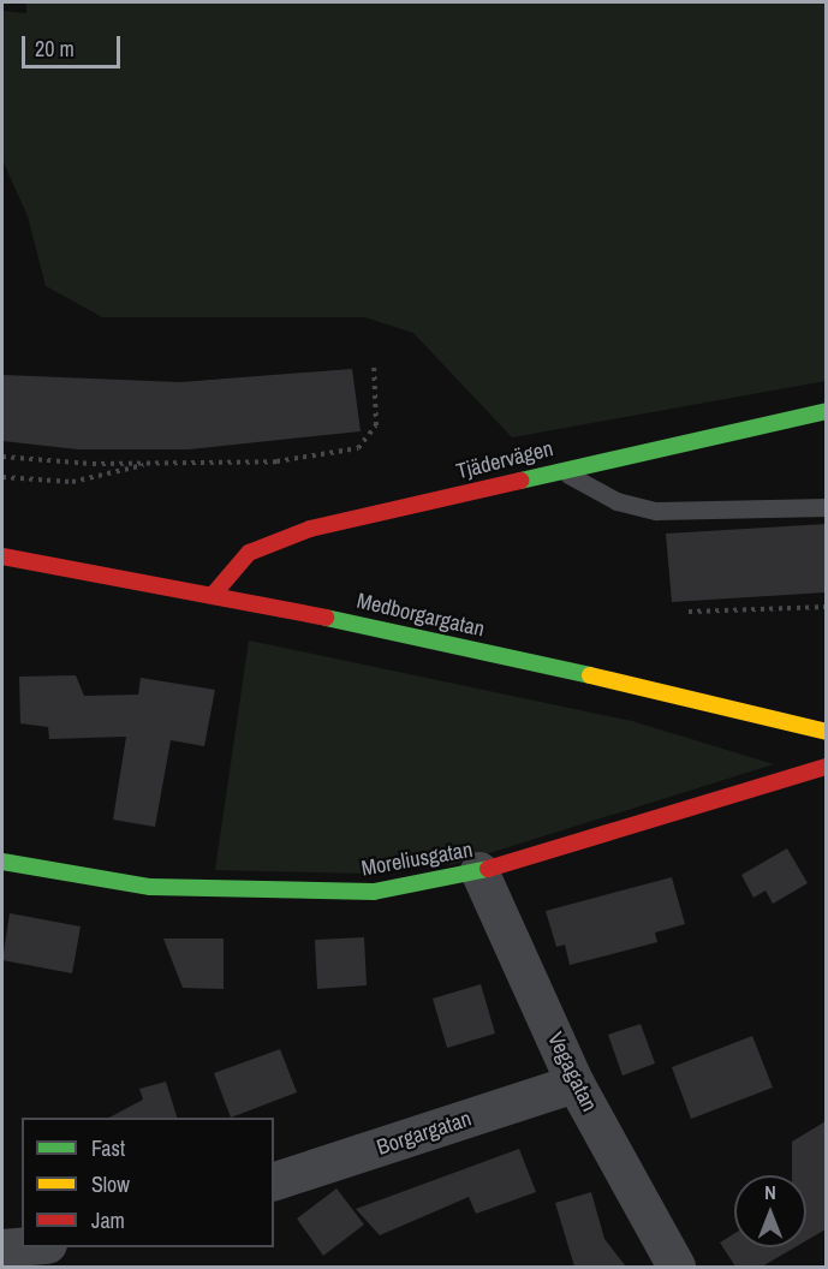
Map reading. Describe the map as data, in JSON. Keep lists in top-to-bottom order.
{
  "streets": {
    "street": [
      "Tjädervägen",
      "Medborgargatan",
      "Moreliusgatan",
      "Vegagatan",
      "Borgargatan"
    ]
  },
  "crossings": [
    ["Tjädervägen", "Medborgargatan"],
    ["Moreliusgatan", "Vegagatan"],
    ["Vegagatan", "Borgargatan"]
  ],
  "legend": ["Fast", "Slow", "Jam"],
  "scale_bar": "20 m",
  "north": "top"
}
